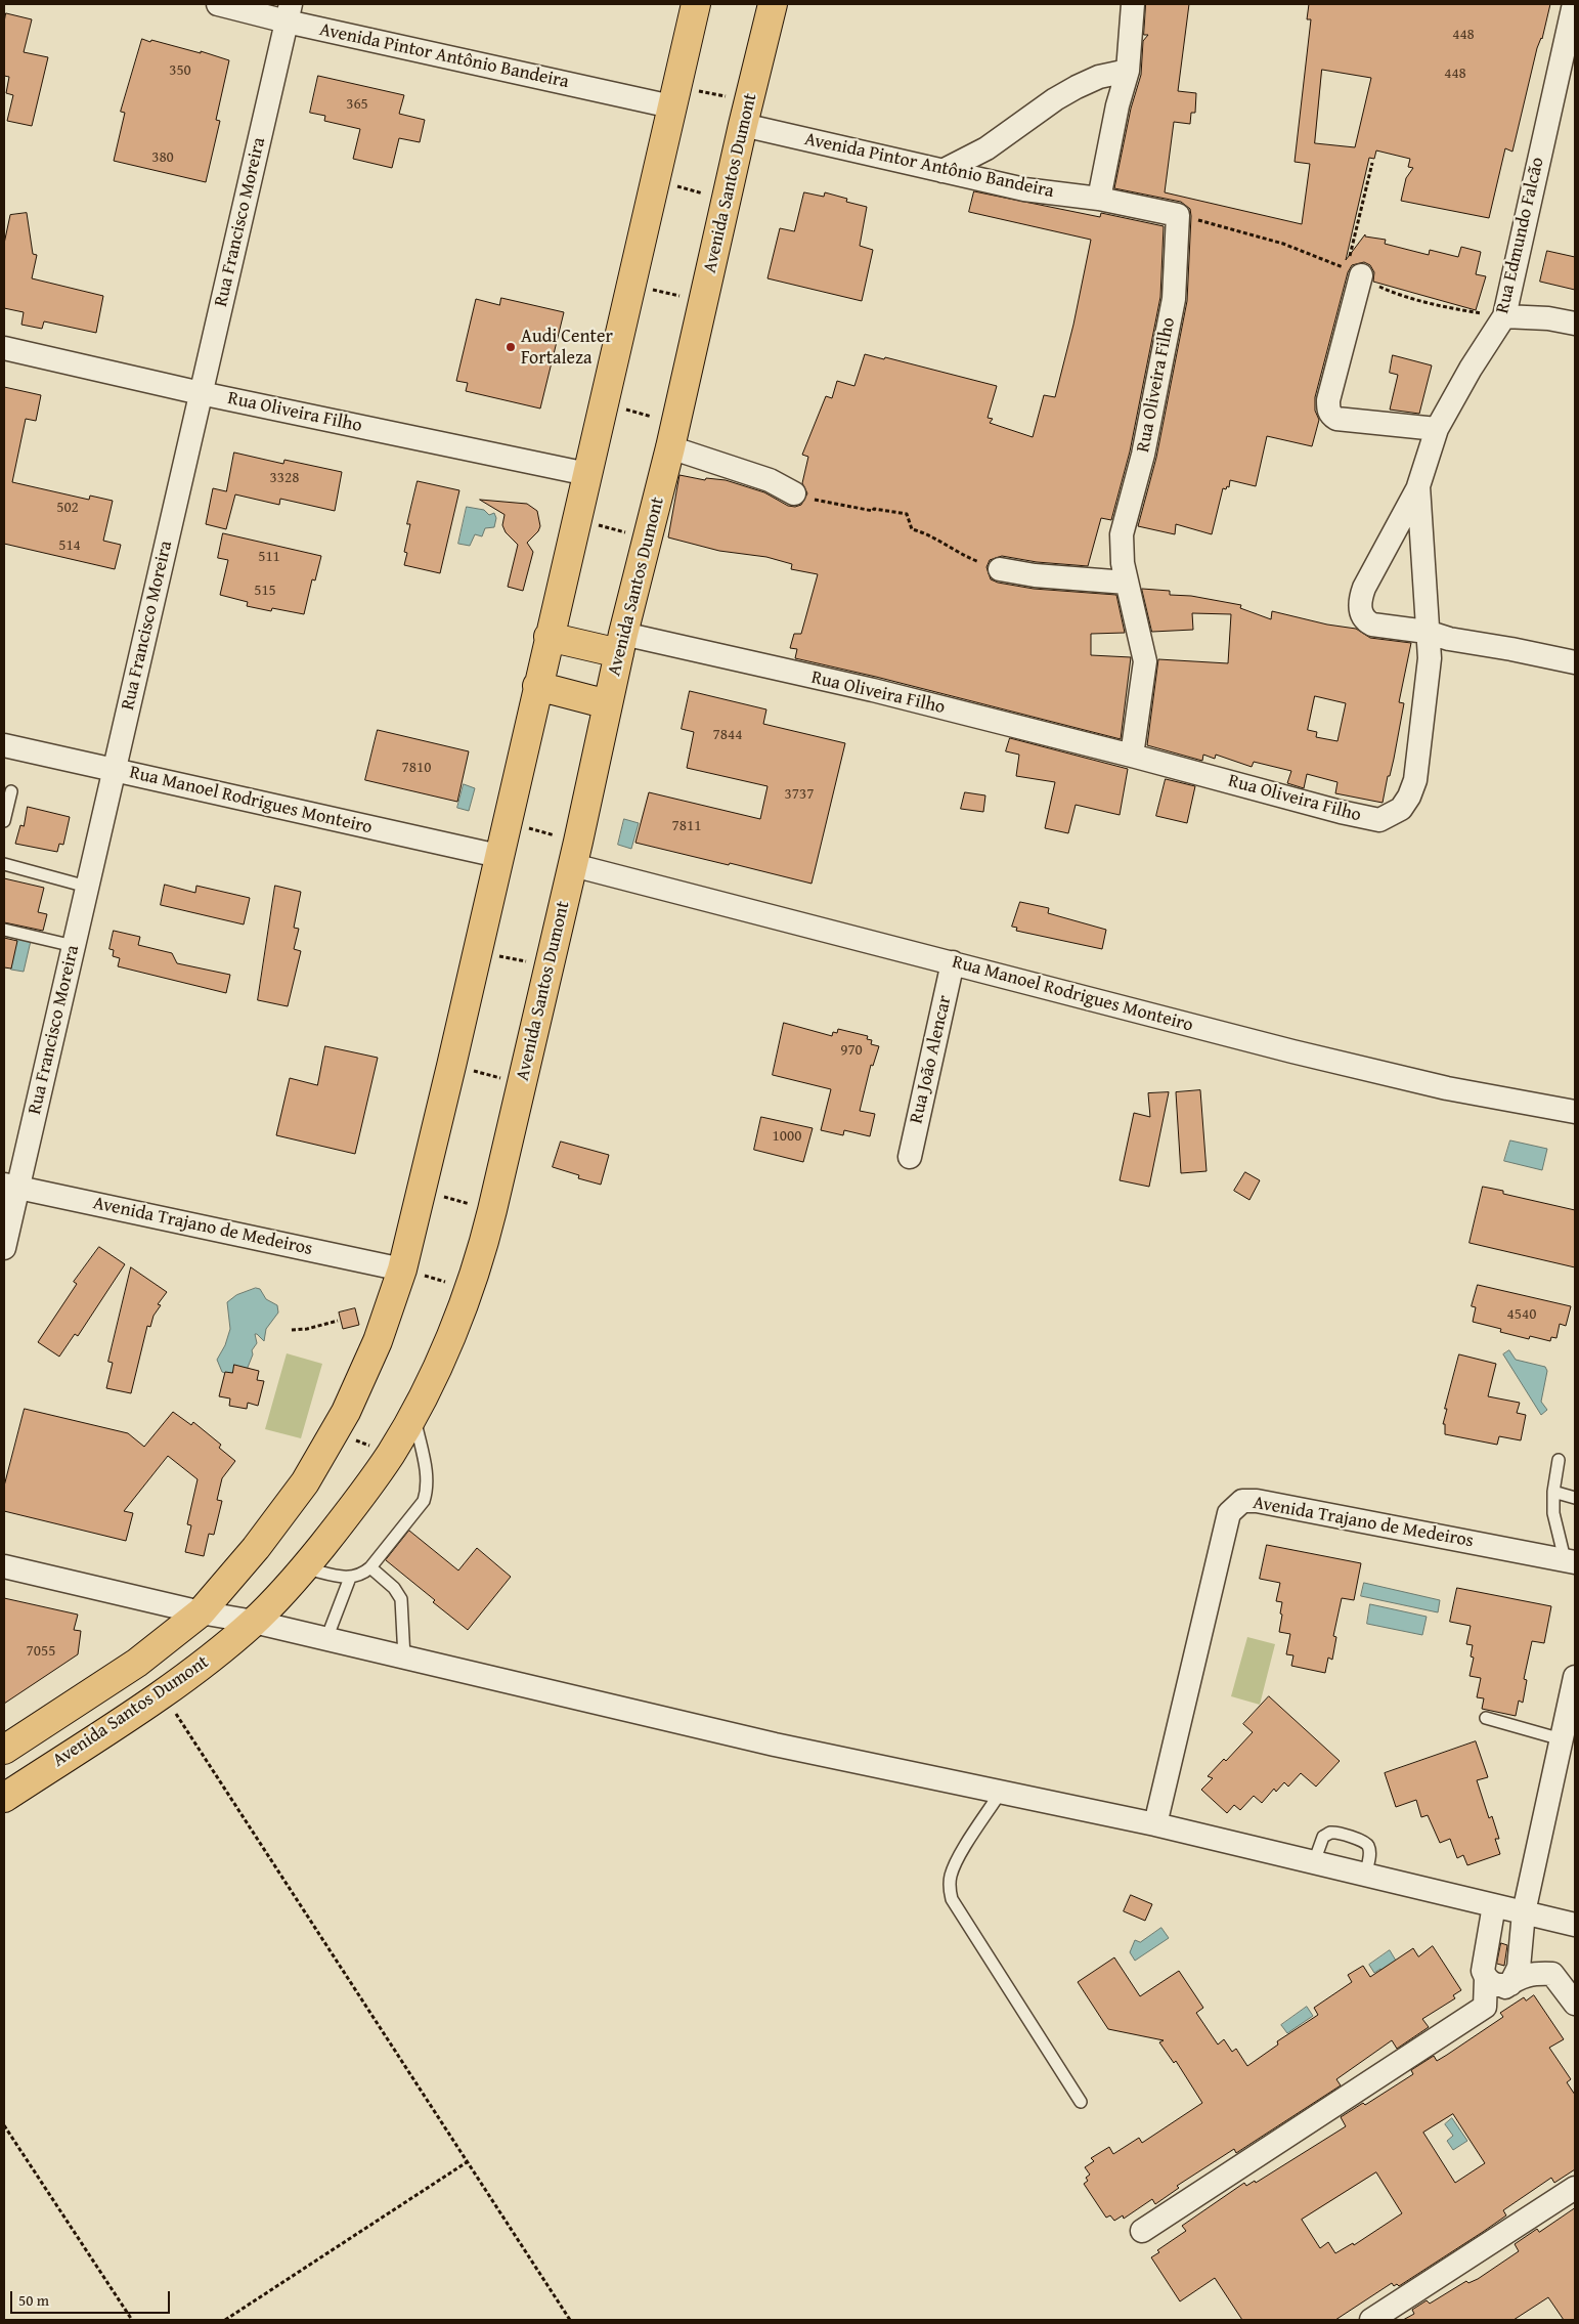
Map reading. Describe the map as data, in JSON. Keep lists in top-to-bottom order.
{
  "streets": {
    "main road": ["Avenida Santos Dumont"],
    "street": [
      "Avenida Pintor Antônio Bandeira",
      "Rua Francisco Moreira",
      "Rua Edmundo Falcão",
      "Rua Oliveira Filho",
      "Rua Manoel Rodrigues Monteiro",
      "Rua João Alencar",
      "Avenida Trajano de Medeiros"
    ]
  },
  "crossings": [
    ["Avenida Pintor Antônio Bandeira", "Avenida Santos Dumont"],
    ["Avenida Pintor Antônio Bandeira", "Rua Francisco Moreira"],
    ["Avenida Pintor Antônio Bandeira", "Rua Oliveira Filho"],
    ["Avenida Santos Dumont", "Rua Oliveira Filho"],
    ["Avenida Santos Dumont", "Rua Manoel Rodrigues Monteiro"],
    ["Avenida Santos Dumont", "Avenida Trajano de Medeiros"],
    ["Rua Francisco Moreira", "Rua Oliveira Filho"],
    ["Rua Francisco Moreira", "Rua Manoel Rodrigues Monteiro"],
    ["Rua Francisco Moreira", "Avenida Trajano de Medeiros"],
    ["Rua Edmundo Falcão", "Rua Oliveira Filho"],
    ["Rua Manoel Rodrigues Monteiro", "Rua João Alencar"]
  ],
  "places": ["Audi Center Fortaleza"],
  "house_numbers": [
    "448",
    "350",
    "448",
    "365",
    "380",
    "3328",
    "502",
    "514",
    "511",
    "515",
    "7844",
    "7810",
    "3737",
    "7811",
    "970",
    "1000",
    "4540",
    "7055"
  ],
  "scale_bar": "50 m"
}
